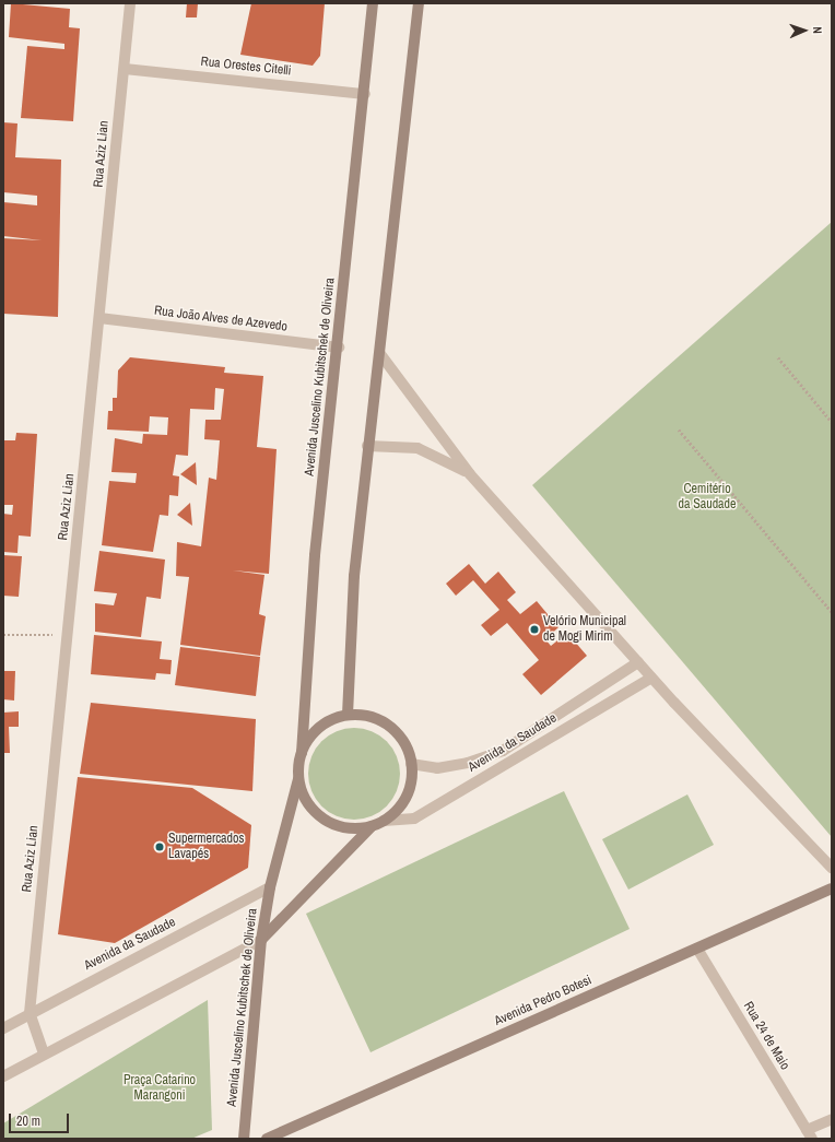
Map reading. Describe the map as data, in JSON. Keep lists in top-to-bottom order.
{
  "streets": {
    "main road": ["Avenida Juscelino Kubitschek de Oliveira", "Avenida Pedro Botesi"],
    "street": [
      "Rua Orestes Citelli",
      "Rua Aziz Lian",
      "Rua João Alves de Azevedo",
      "Avenida da Saudade",
      "Rua 24 de Maio"
    ]
  },
  "crossings": [
    ["Rua Orestes Citelli", "Rua Aziz Lian"],
    ["Rua Orestes Citelli", "Avenida Juscelino Kubitschek de Oliveira"],
    ["Rua Aziz Lian", "Rua João Alves de Azevedo"],
    ["Rua Aziz Lian", "Avenida da Saudade"],
    ["Rua João Alves de Azevedo", "Avenida Juscelino Kubitschek de Oliveira"],
    ["Avenida Juscelino Kubitschek de Oliveira", "Avenida da Saudade"],
    ["Avenida Pedro Botesi", "Rua 24 de Maio"]
  ],
  "parks": ["Cemitério da Saudade", "Praça Catarino Marangoni"],
  "places": ["Velório Municipal de Mogi Mirim", "Supermercados Lavapés"],
  "scale_bar": "20 m",
  "north": "right"
}
